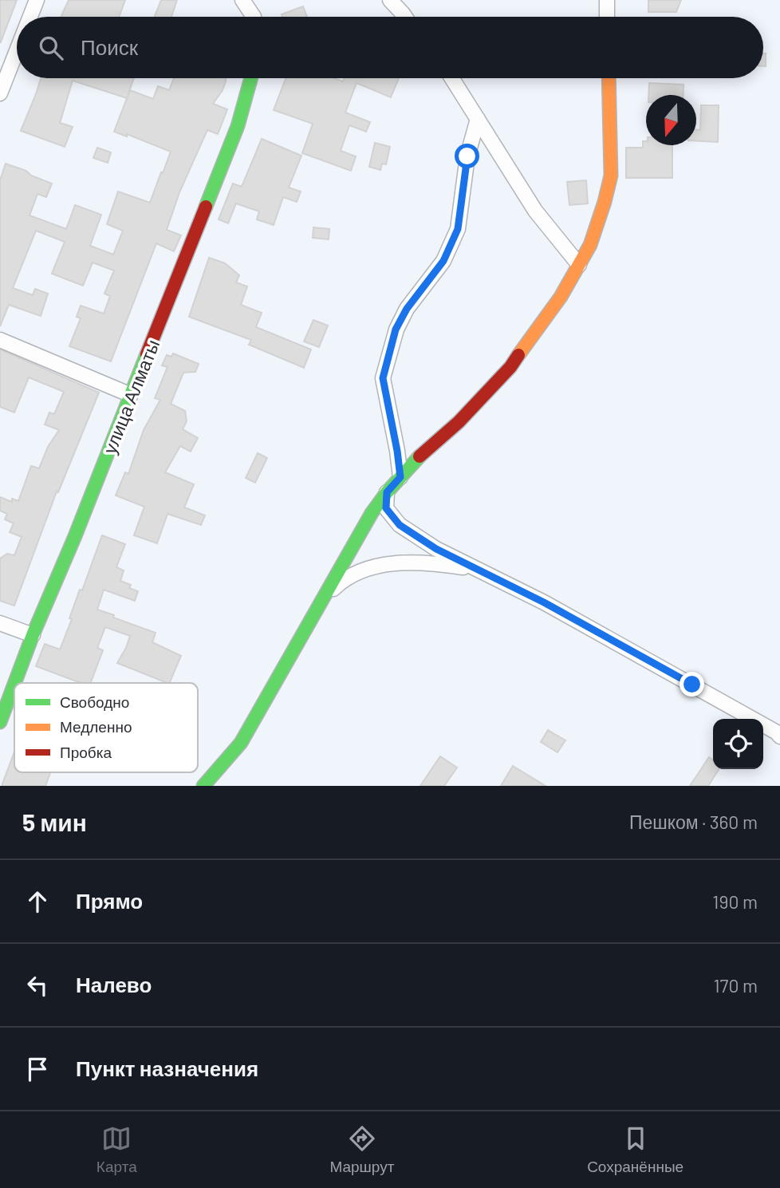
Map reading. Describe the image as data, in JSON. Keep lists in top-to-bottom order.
{
  "streets": {
    "street": ["улица Алматы"]
  },
  "legend": ["Свободно", "Медленно", "Пробка"],
  "north": "bottom",
  "page": {
    "search": "Поиск",
    "heading": ["5 мин", "Пешком · 360 m"],
    "list": [
      ["Прямо", "190 m"],
      ["Налево", "170 m"],
      "Пункт назначения"
    ],
    "nav": ["Карта", "Маршрут", "Сохранённые"]
  }
}
